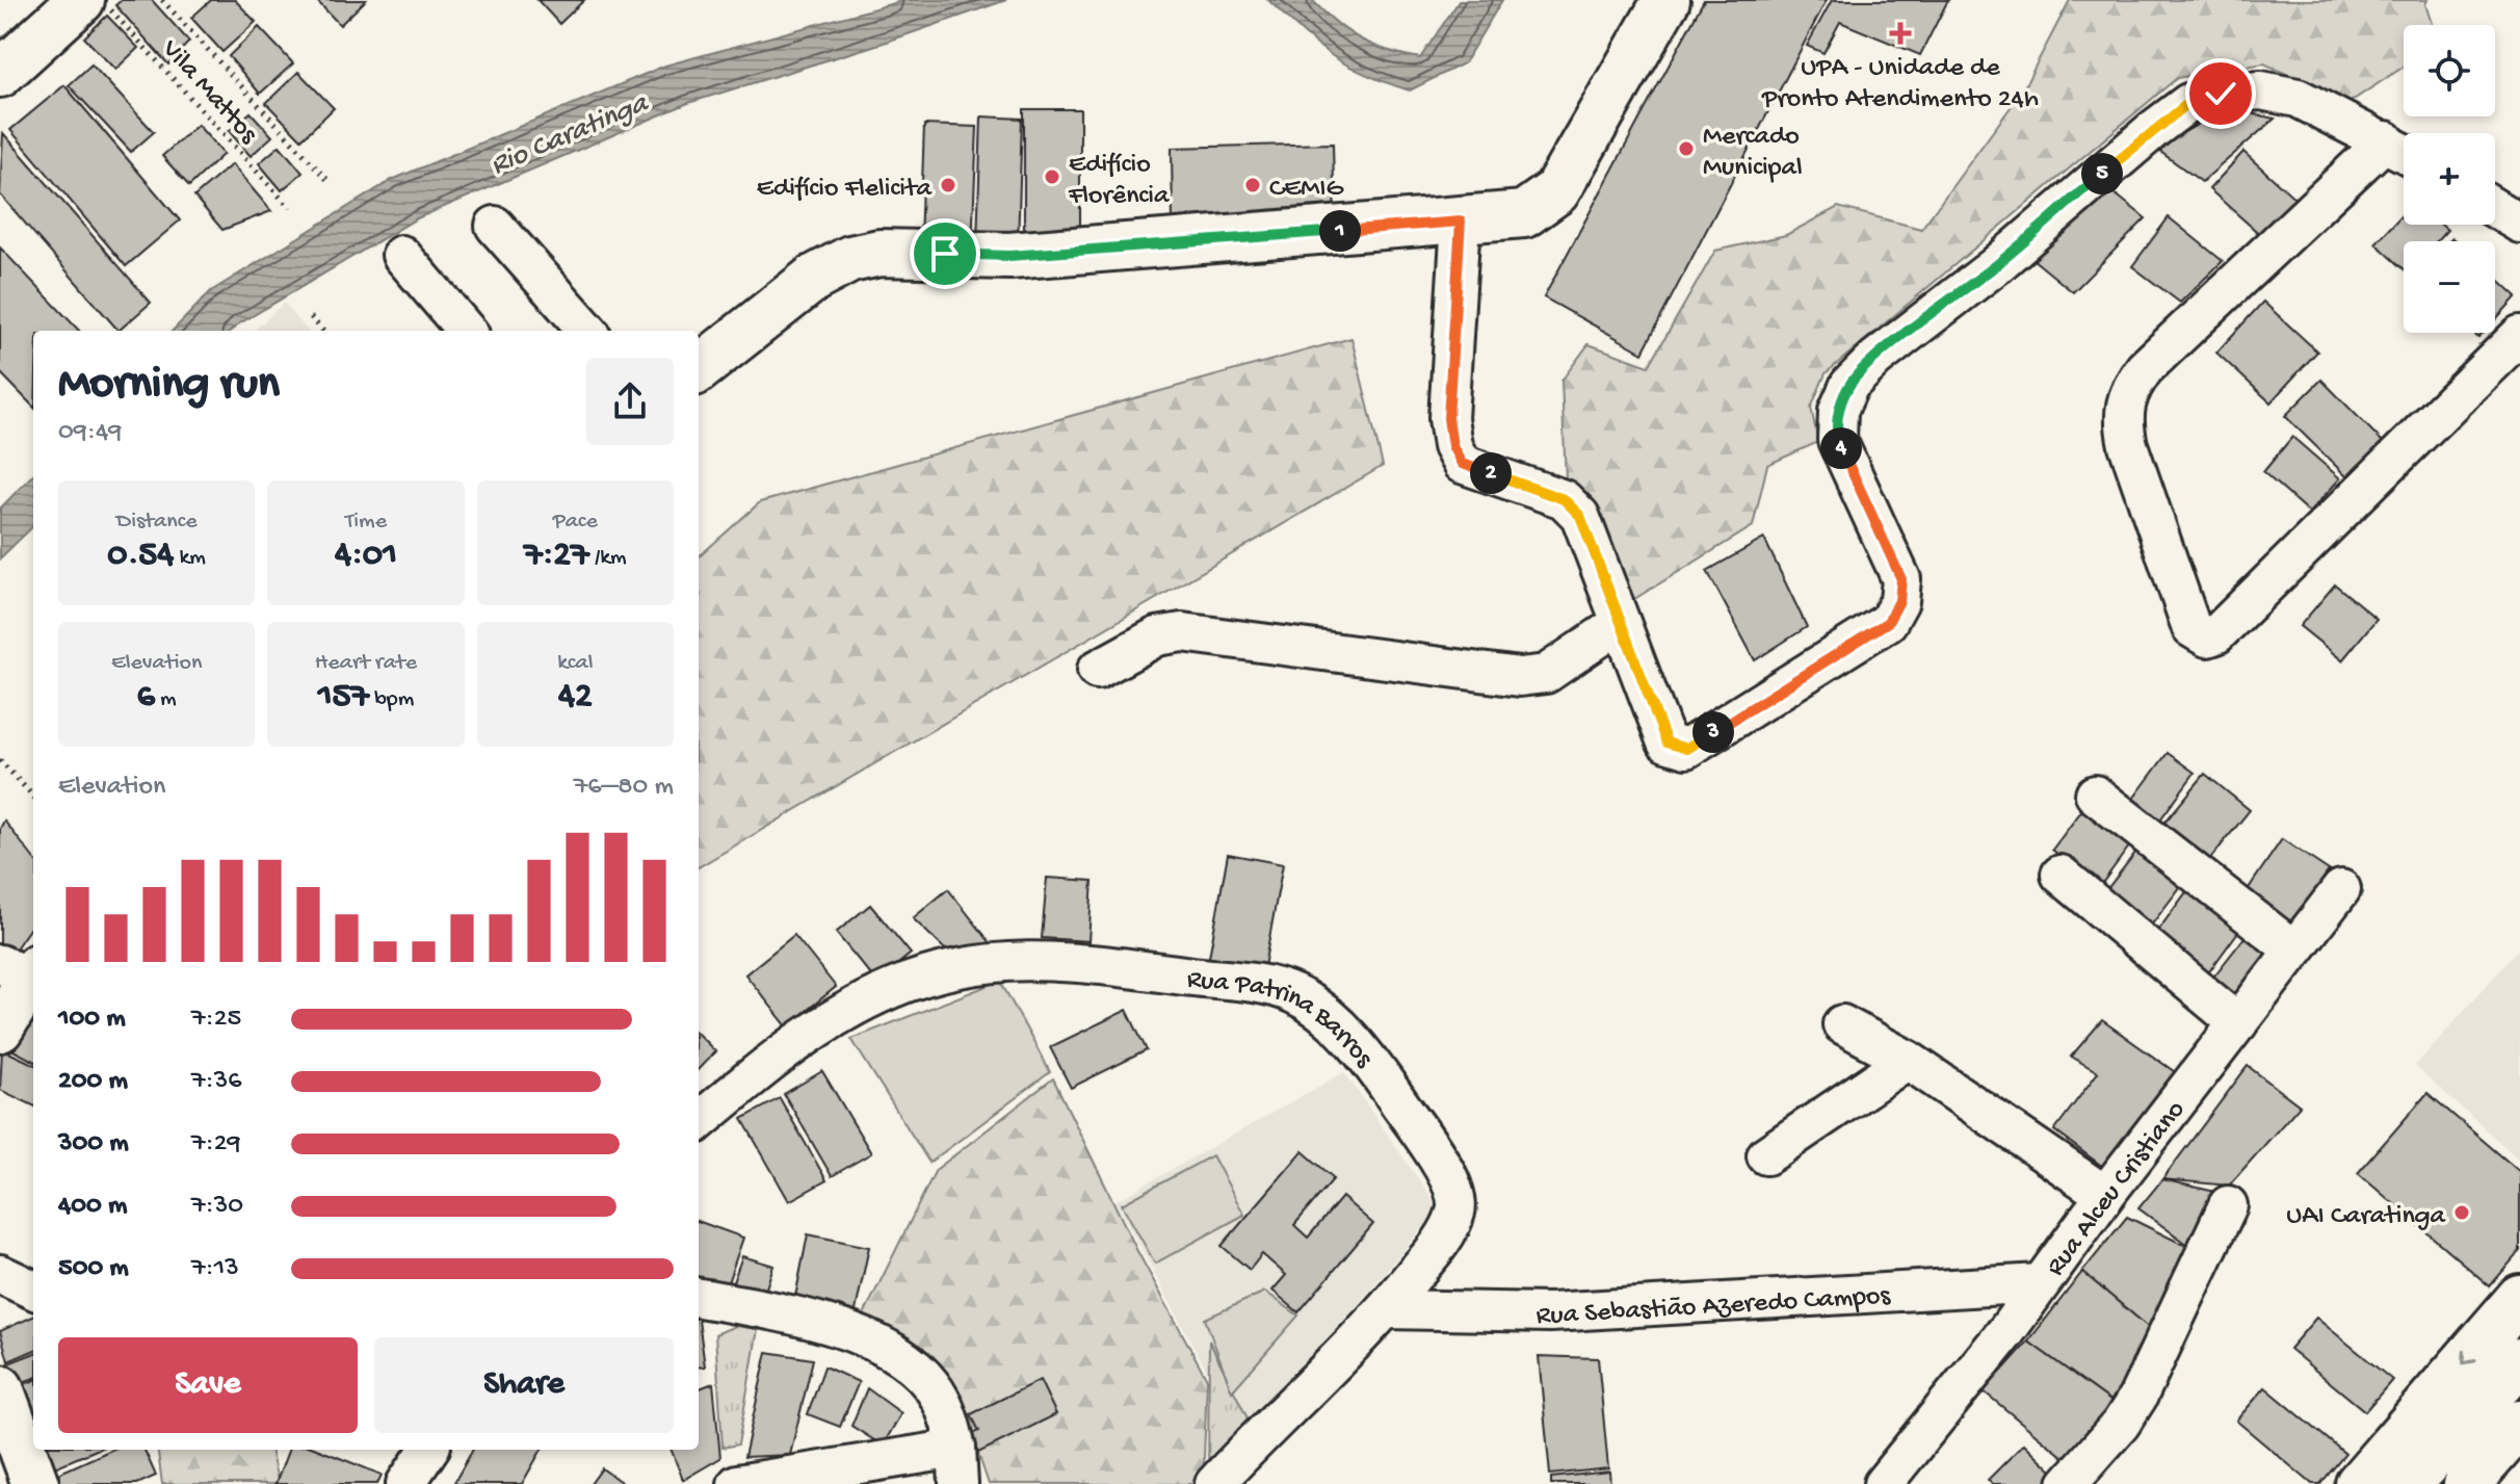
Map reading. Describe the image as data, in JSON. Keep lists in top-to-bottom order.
{
  "streets": {
    "street": ["Rua Patrina Barros", "Rua Alceu Cristiano", "Rua Sebastião Azeredo Campos"],
    "path": ["Vila Mattos"]
  },
  "crossings": [
    ["Rua Patrina Barros", "Rua Sebastião Azeredo Campos"],
    ["Rua Alceu Cristiano", "Rua Sebastião Azeredo Campos"]
  ],
  "water": ["Rio Caratinga"],
  "places": {
    "health": ["UPA - Unidade de Pronto Atendimento 24h"],
    "other": [
      "Mercado Municipal",
      "Edifício Florência",
      "Edifício Flelicita",
      "CEMIG",
      "UAI Caratinga"
    ]
  },
  "page": {
    "map_buttons": ["+", "−"],
    "pins": [
      "5",
      "1",
      "4",
      "2",
      "3"
    ],
    "heading": ["Morning run", "09:49"],
    "stats": [
      ["Distance", "0.54 km"],
      ["Time", "4:01"],
      ["Pace", "7:27 /km"],
      ["Elevation", "6 m"],
      ["Heart rate", "157 bpm"],
      ["kcal", "42"]
    ],
    "chart": ["Elevation", "76–80 m"],
    "list": [
      {
        "name": "100 m",
        "note": "7:25"
      },
      {
        "name": "200 m",
        "note": "7:36"
      },
      {
        "name": "300 m",
        "note": "7:29"
      },
      {
        "name": "400 m",
        "note": "7:30"
      },
      {
        "name": "500 m",
        "note": "7:13"
      }
    ],
    "buttons": ["Save", "Share"]
  }
}
